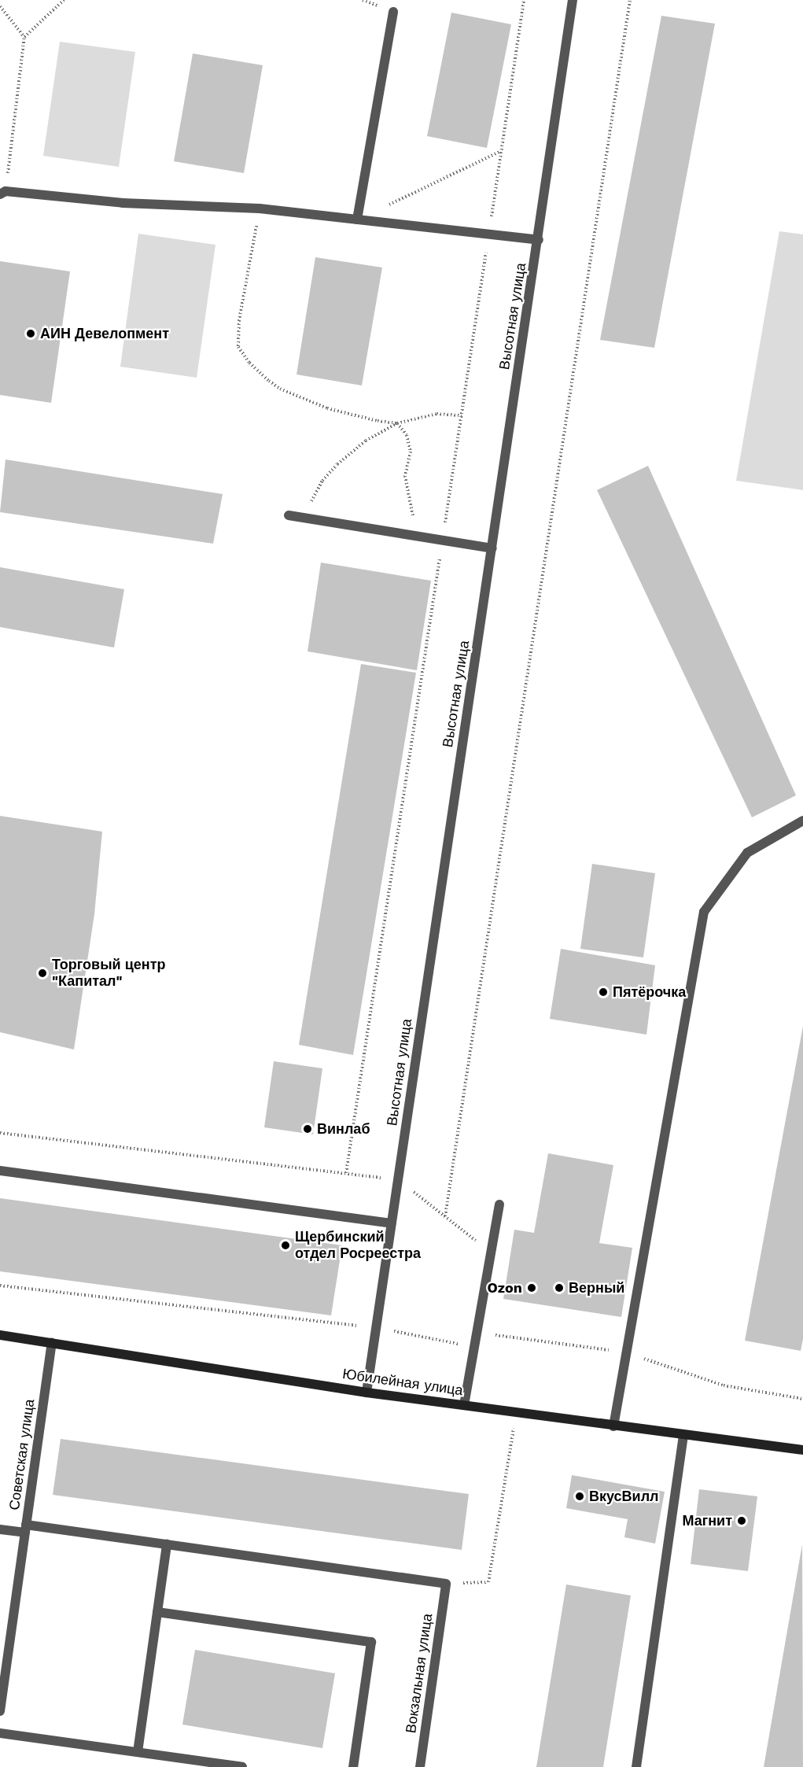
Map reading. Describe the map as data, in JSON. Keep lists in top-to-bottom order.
{
  "streets": {
    "street": [
      "Высотная улица",
      "Юбилейная улица",
      "Советская улица",
      "Вокзальная улица"
    ]
  },
  "crossings": [
    ["Высотная улица", "Юбилейная улица"],
    ["Юбилейная улица", "Советская улица"]
  ],
  "places": [
    "АИН Девелопмент",
    "Торговый центр \"Капитал\"",
    "Пятёрочка",
    "Винлаб",
    "Щербинский отдел Росреестра",
    "Ozon",
    "Верный",
    "ВкусВилл",
    "Магнит"
  ]
}
